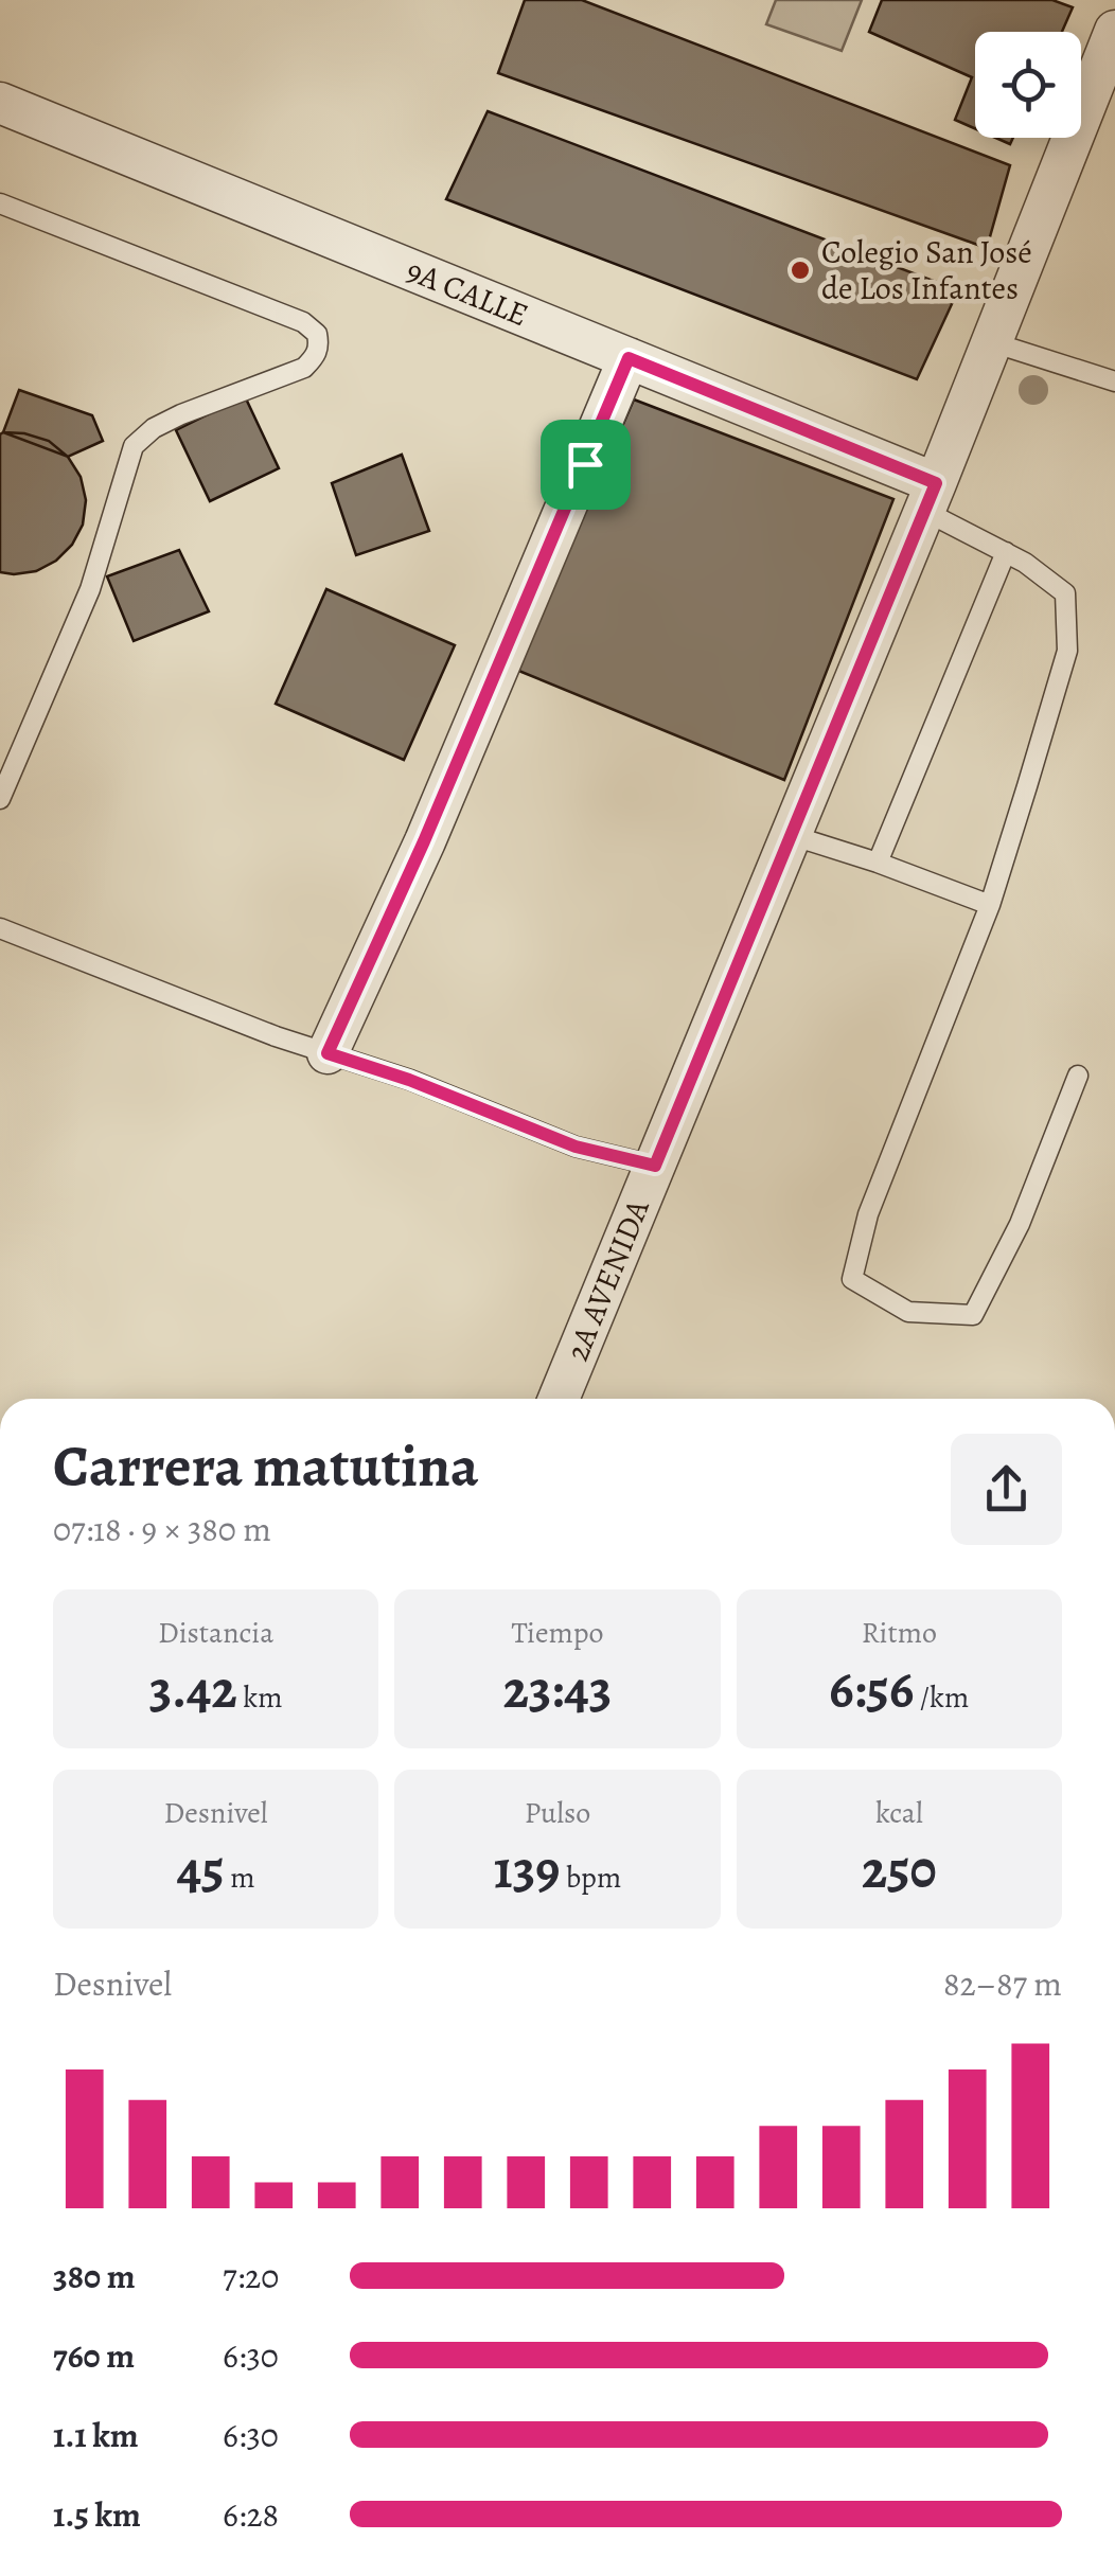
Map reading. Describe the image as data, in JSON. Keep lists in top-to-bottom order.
{
  "streets": {
    "street": ["9A CALLE", "2A AVENIDA"]
  },
  "crossings": [
    ["9A CALLE", "2A AVENIDA"]
  ],
  "places": ["Colegio San José de Los Infantes"],
  "page": {
    "heading": ["Carrera matutina", "07:18 · 9 × 380 m"],
    "stats": [
      ["Distancia", "3.42 km"],
      ["Tiempo", "23:43"],
      ["Ritmo", "6:56 /km"],
      ["Desnivel", "45 m"],
      ["Pulso", "139 bpm"],
      ["kcal", "250"]
    ],
    "chart": ["Desnivel", "82–87 m"],
    "list": [
      {
        "name": "380 m",
        "note": "7:20"
      },
      {
        "name": "760 m",
        "note": "6:30"
      },
      {
        "name": "1.1 km",
        "note": "6:30"
      },
      {
        "name": "1.5 km",
        "note": "6:28"
      }
    ]
  }
}
